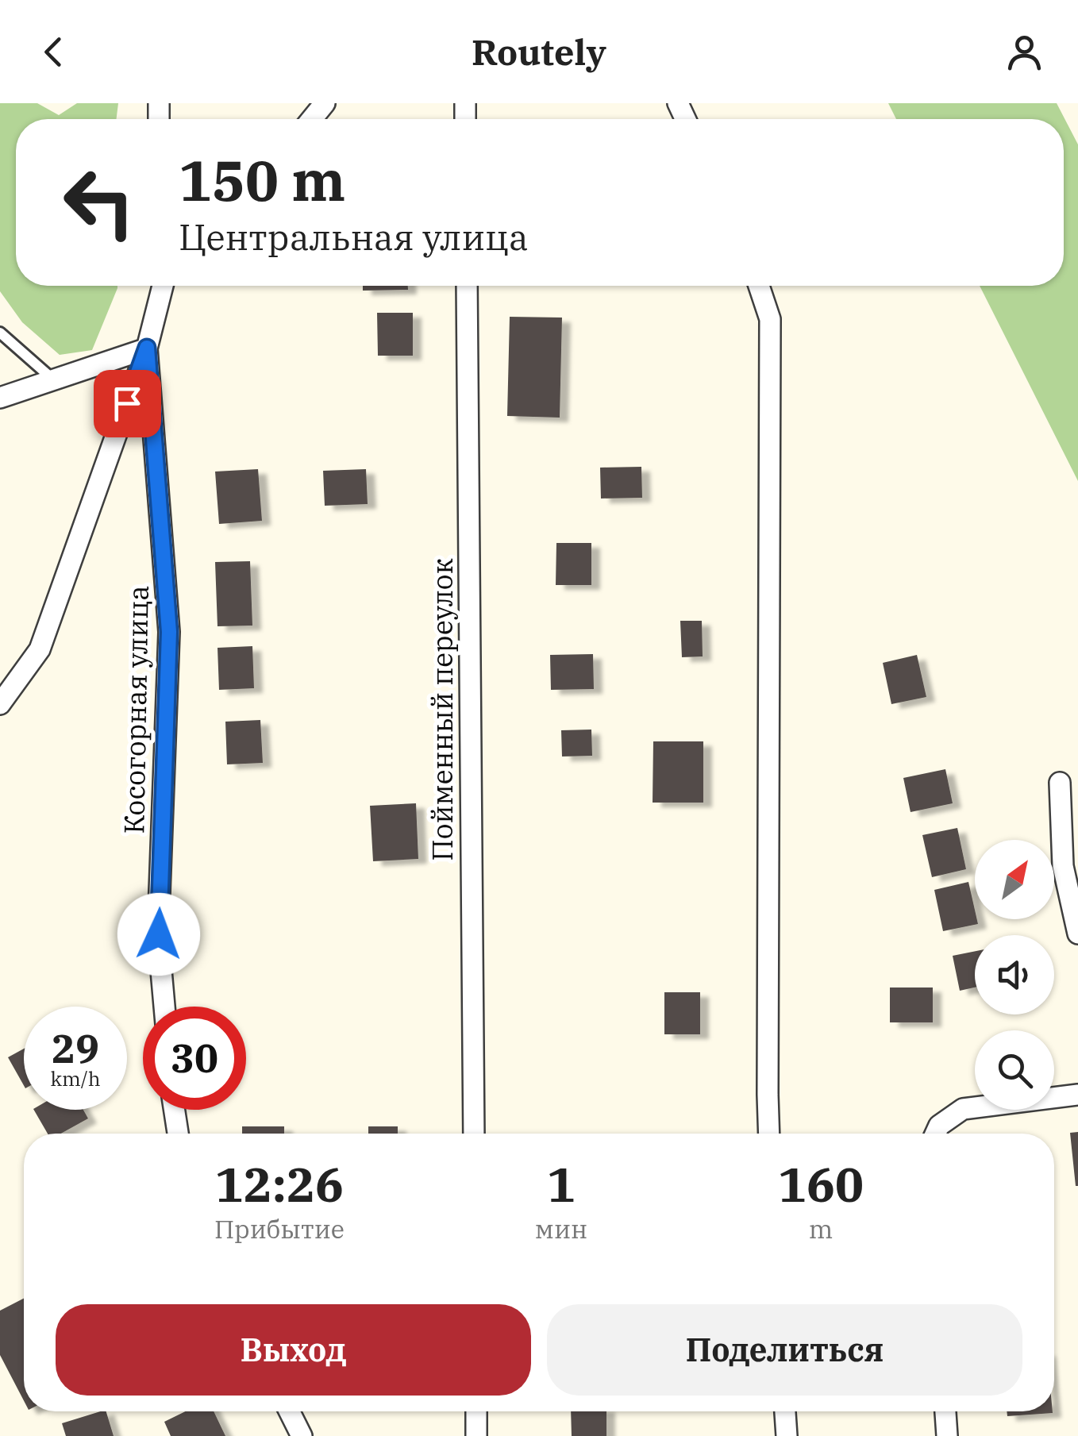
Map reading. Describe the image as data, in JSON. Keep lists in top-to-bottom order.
{
  "streets": {
    "street": ["Косогорная улица", "Пойменный переулок"]
  },
  "north": "top right",
  "page": {
    "header": "Routely",
    "turn": ["150 m", "Центральная улица"],
    "speed": "29 km/h",
    "limit": "30",
    "eta": [
      "12:26",
      "Прибытие",
      "1",
      "мин",
      "160",
      "m"
    ],
    "buttons": ["Выход", "Поделиться"]
  }
}
